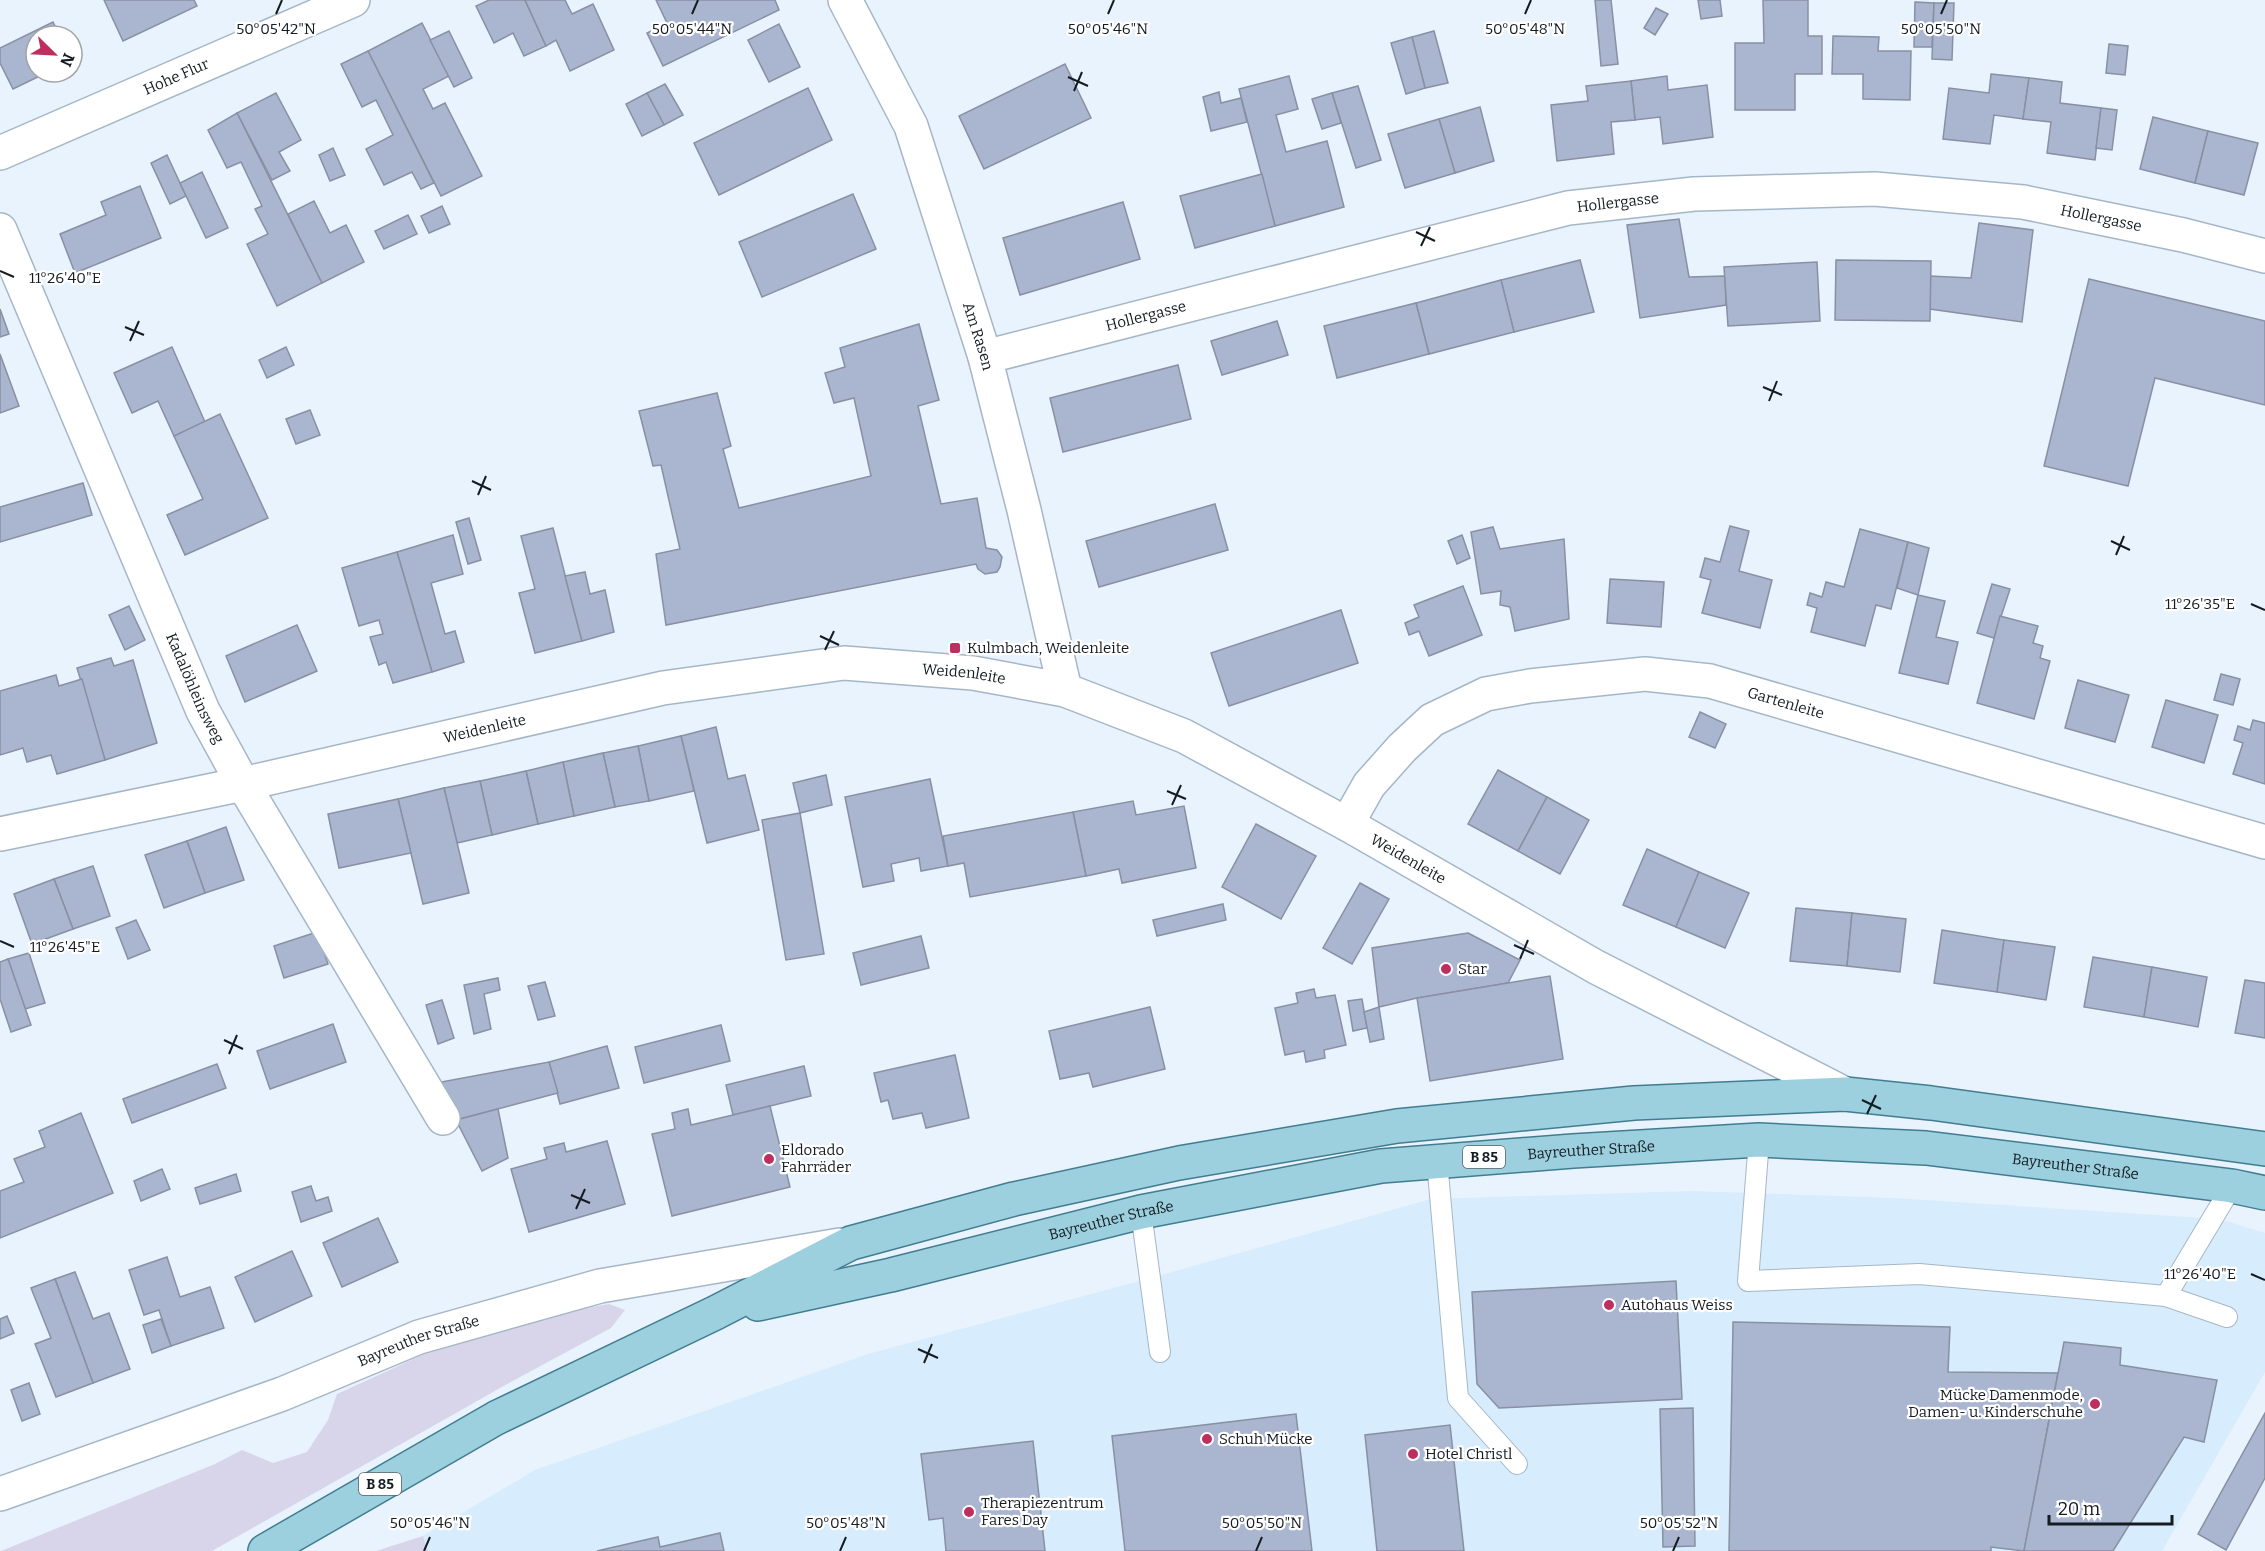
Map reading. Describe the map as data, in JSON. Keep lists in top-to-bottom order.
{
  "streets": {
    "main road": ["Bayreuther Straße", "B 85"],
    "street": [
      "Hohe Flur",
      "Hollergasse",
      "Am Rasen",
      "Weidenleite",
      "Kadalöhleinsweg",
      "Gartenleite"
    ]
  },
  "crossings": [
    ["Hollergasse", "Am Rasen"],
    ["Am Rasen", "Weidenleite"],
    ["Weidenleite", "Kadalöhleinsweg"],
    ["Weidenleite", "Gartenleite"],
    ["Weidenleite", "Bayreuther Straße"]
  ],
  "places": {
    "transit": ["Kulmbach, Weidenleite"],
    "other": [
      "Star",
      "Eldorado Fahrräder",
      "Autohaus Weiss",
      "Mücke Damenmode, Damen- u. Kinderschuhe",
      "Schuh Mücke",
      "Hotel Christl",
      "Therapiezentrum Fares Day"
    ]
  },
  "scale_bar": "20 m",
  "north": "bottom right",
  "coordinates": [
    "50°05'42\"N",
    "50°05'44\"N",
    "50°05'46\"N",
    "50°05'48\"N",
    "50°05'50\"N",
    "11°26'40\"E",
    "11°26'35\"E",
    "11°26'45\"E",
    "50°05'52\"N"
  ]
}
